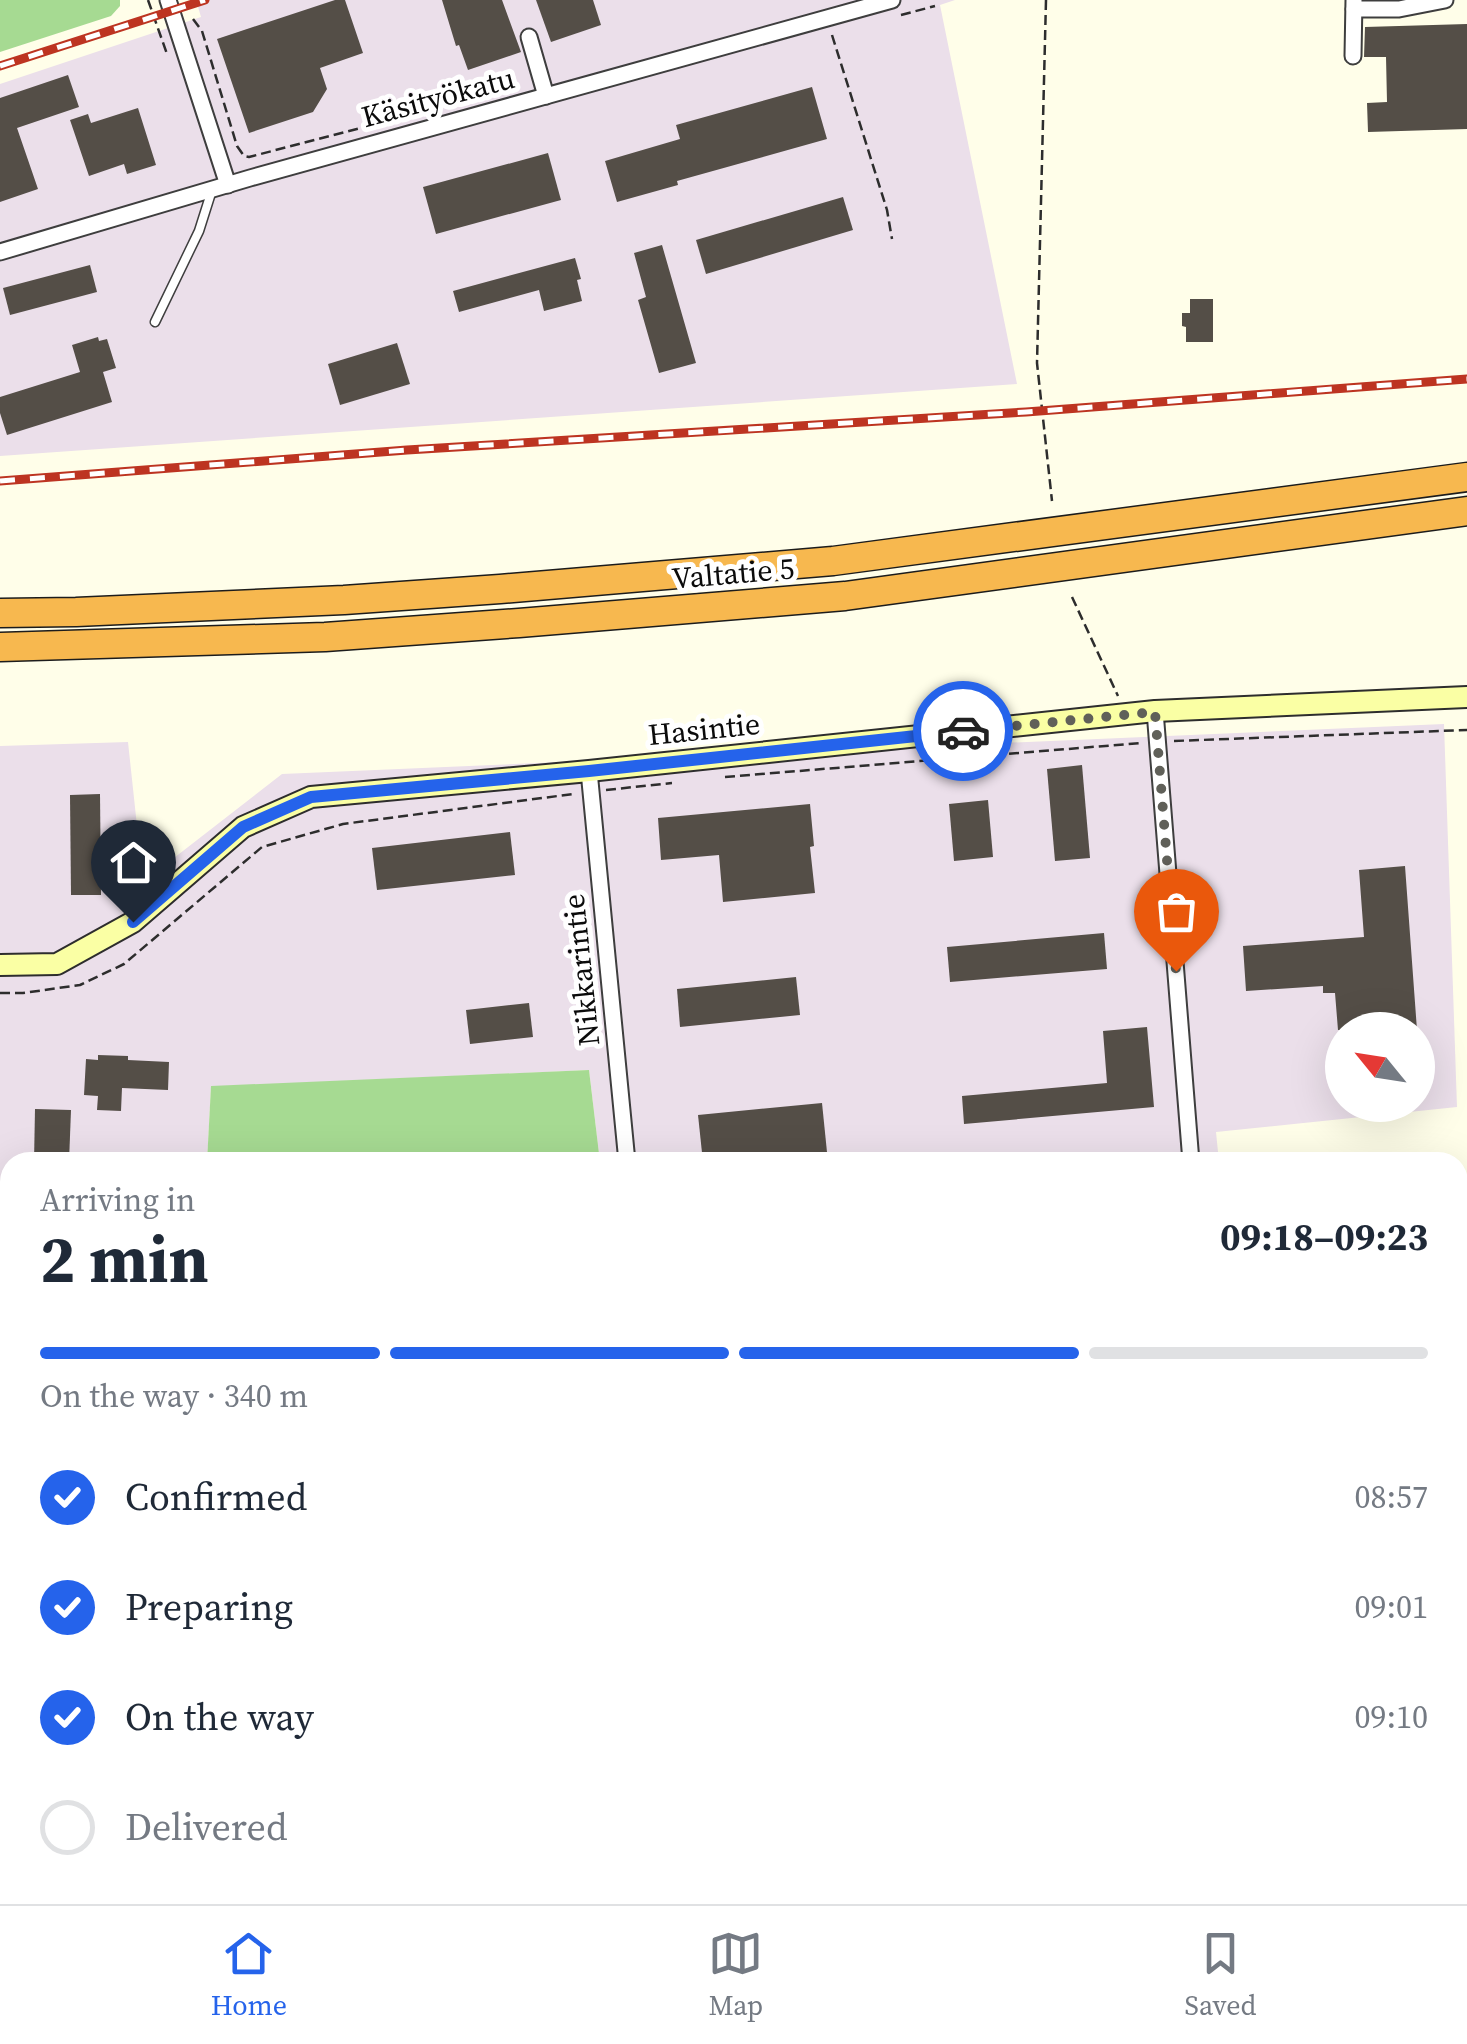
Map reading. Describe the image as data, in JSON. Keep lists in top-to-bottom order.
{
  "streets": {
    "highway": ["Valtatie 5"],
    "street": ["Käsityökatu", "Hasintie", "Nikkarintie"]
  },
  "crossings": [
    ["Hasintie", "Nikkarintie"]
  ],
  "north": "top left",
  "page": {
    "heading": ["2 min", "Arriving in", "09:18–09:23"],
    "bar": "On the way · 340 m",
    "list": [
      ["Confirmed", "08:57"],
      ["Preparing", "09:01"],
      ["On the way", "09:10"],
      "Delivered"
    ],
    "tabs": ["Home", "Map", "Saved"]
  }
}
